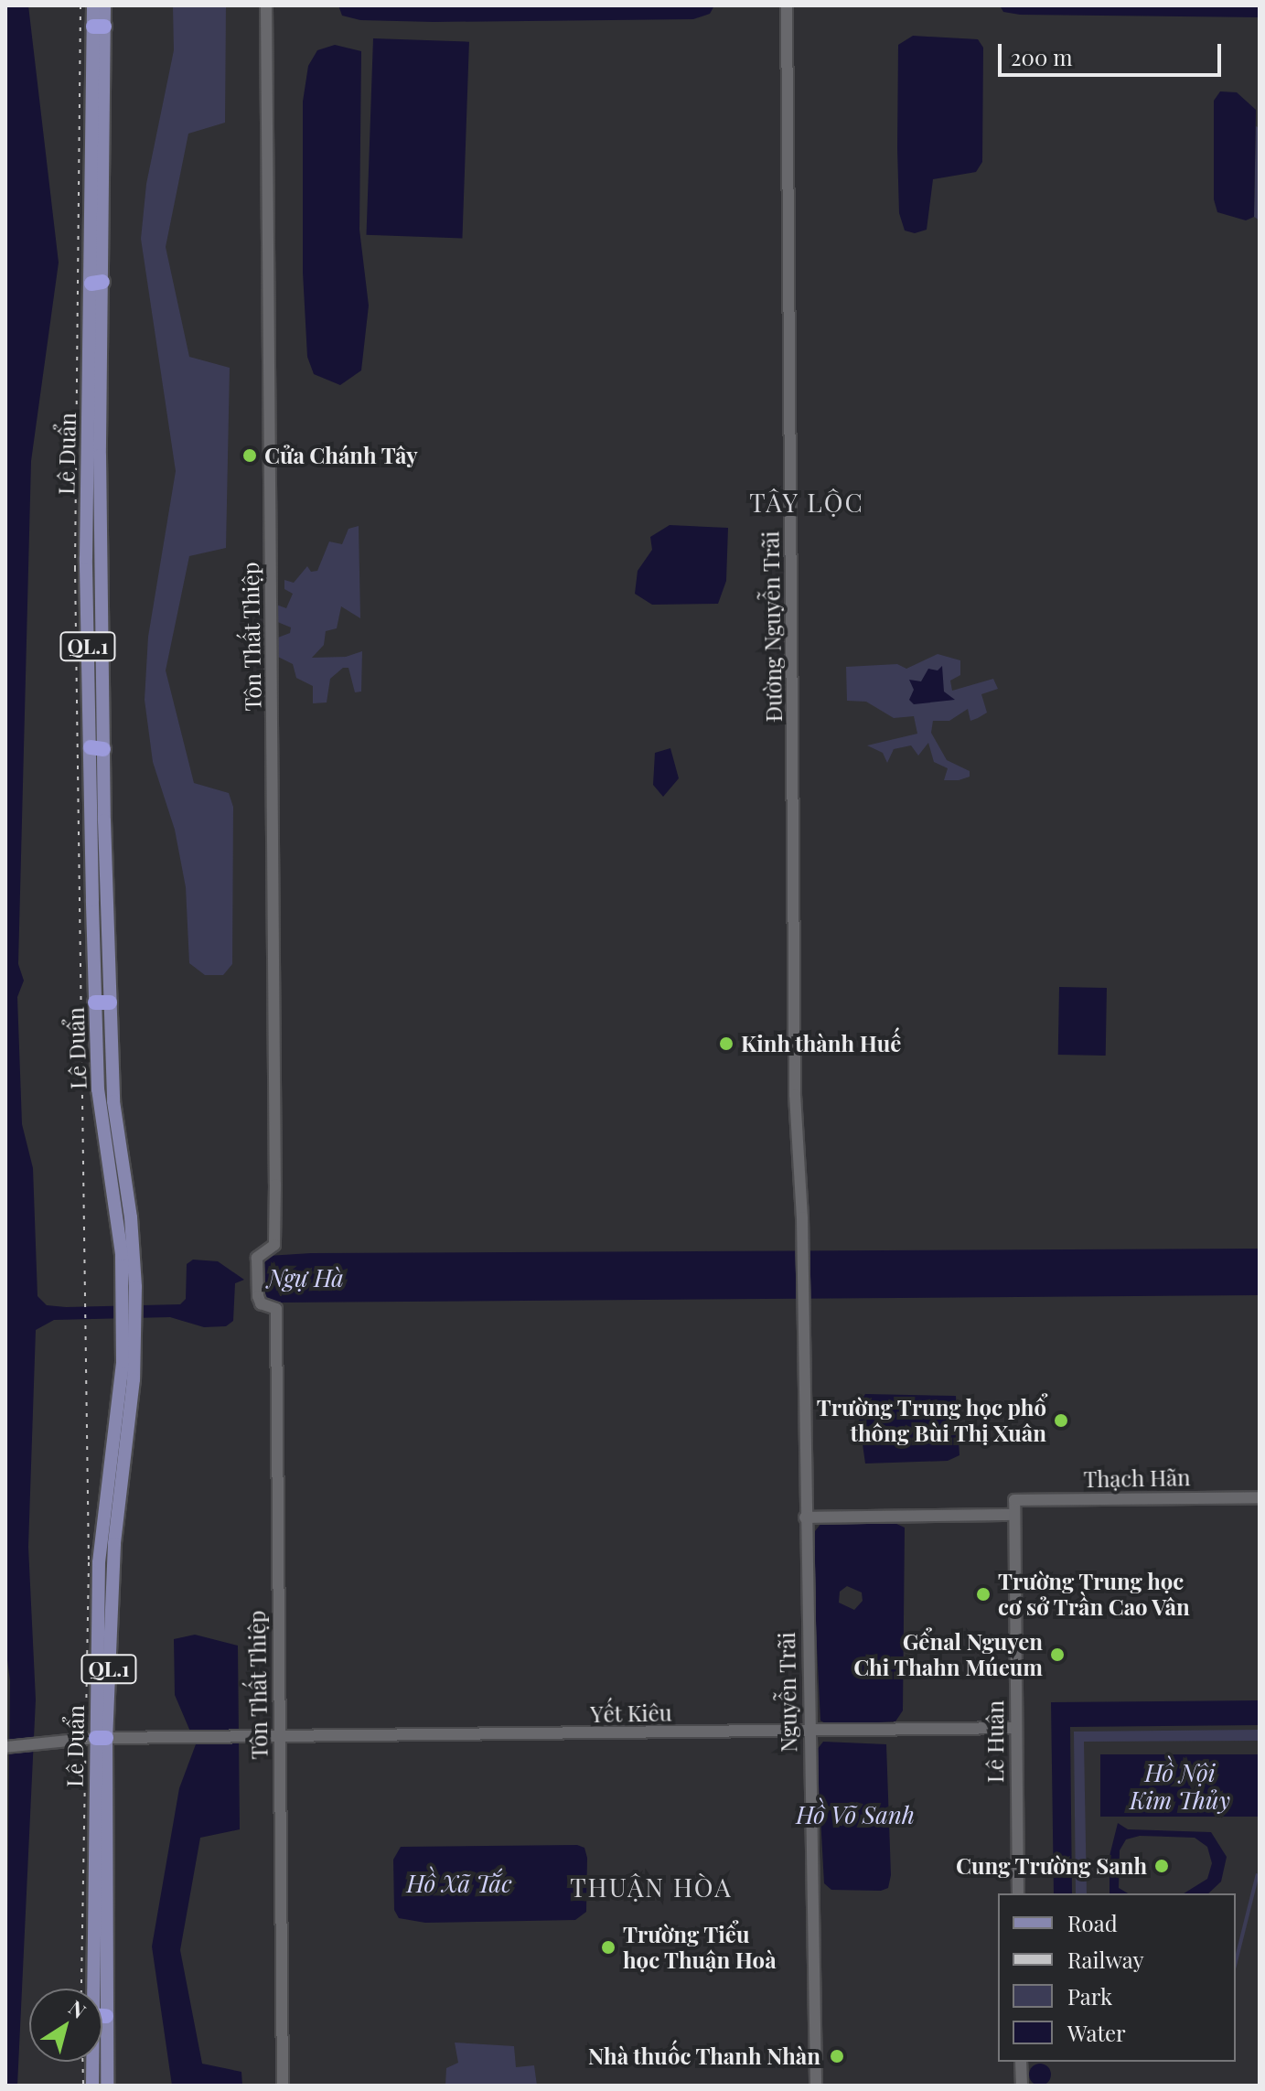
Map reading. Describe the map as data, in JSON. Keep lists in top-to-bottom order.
{
  "streets": {
    "main road": ["Lê Duẩn", "QL.1"],
    "street": [
      "Đường Nguyễn Trãi",
      "Tôn Thất Thiệp",
      "Thạch Hãn",
      "Nguyễn Trãi",
      "Yết Kiêu",
      "Lê Huân"
    ]
  },
  "crossings": [
    ["Lê Duẩn", "Yết Kiêu"],
    ["Đường Nguyễn Trãi", "Nguyễn Trãi"],
    ["Tôn Thất Thiệp", "Yết Kiêu"],
    ["Thạch Hãn", "Lê Huân"],
    ["Nguyễn Trãi", "Yết Kiêu"],
    ["Yết Kiêu", "Lê Huân"]
  ],
  "districts": ["TÂY LỘC", "THUẬN HÒA"],
  "water": [
    "Ngự Hà",
    "Hồ Nội Kim Thủy",
    "Hồ Võ Sanh",
    "Hồ Xã Tắc"
  ],
  "places": [
    "Cửa Chánh Tây",
    "Kinh thành Huế",
    "Trường Trung học phổ thông Bùi Thị Xuân",
    "Trường Trung học cơ sở Trần Cao Vân",
    "Gểnal Nguyen Chi Thahn Múeum",
    "Cung Trường Sanh",
    "Trường Tiểu học Thuận Hoà",
    "Nhà thuốc Thanh Nhàn"
  ],
  "legend": [
    "Road",
    "Railway",
    "Park",
    "Water"
  ],
  "scale_bar": "200 m",
  "north": "top right"
}
